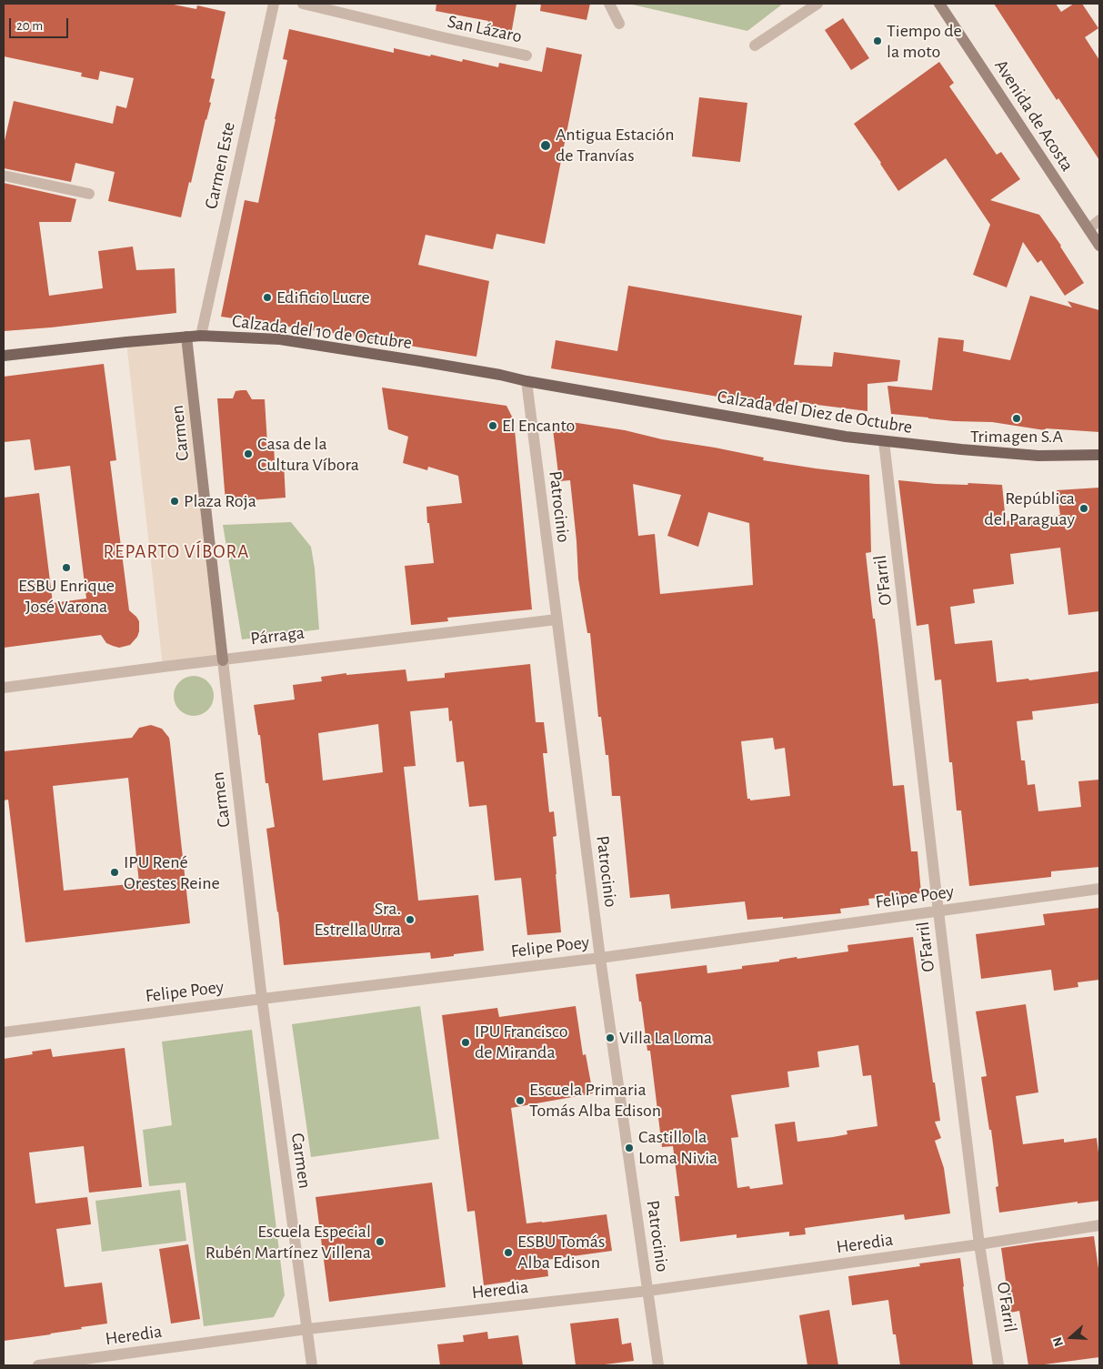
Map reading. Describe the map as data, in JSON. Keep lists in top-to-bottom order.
{
  "streets": {
    "main road": ["Calzada del 10 de Octubre", "Calzada del Diez de Octubre"],
    "street": [
      "San Lázaro",
      "Avenida de Acosta",
      "Carmen Este",
      "Carmen",
      "Patrocinio",
      "O'Farril",
      "Párraga",
      "Felipe Poey",
      "Heredia"
    ]
  },
  "crossings": [
    ["Carmen Este", "Calzada del 10 de Octubre"],
    ["Calzada del 10 de Octubre", "Calzada del Diez de Octubre"],
    ["Calzada del 10 de Octubre", "Carmen"],
    ["Calzada del 10 de Octubre", "Patrocinio"],
    ["Calzada del Diez de Octubre", "Patrocinio"],
    ["Calzada del Diez de Octubre", "O'Farril"],
    ["Carmen", "Párraga"],
    ["Carmen", "Felipe Poey"],
    ["Carmen", "Heredia"],
    ["Patrocinio", "Párraga"],
    ["Patrocinio", "Felipe Poey"],
    ["Patrocinio", "Heredia"],
    ["O'Farril", "Felipe Poey"],
    ["O'Farril", "Heredia"]
  ],
  "districts": ["REPARTO VÍBORA"],
  "places": [
    "Tiempo de la moto",
    "Antigua Estación de Tranvías",
    "Edificio Lucre",
    "Trimagen S.A",
    "El Encanto",
    "Casa de la Cultura Víbora",
    "Plaza Roja",
    "República del Paraguay",
    "ESBU Enrique José Varona",
    "IPU René Orestes Reine",
    "Sra. Estrella Urra",
    "Villa La Loma",
    "IPU Francisco de Miranda",
    "Escuela Primaria Tomás Alba Edison",
    "Castillo la Loma Nivia",
    "Escuela Especial Rubén Martínez Villena",
    "ESBU Tomás Alba Edison"
  ],
  "scale_bar": "20 m",
  "north": "left"
}
